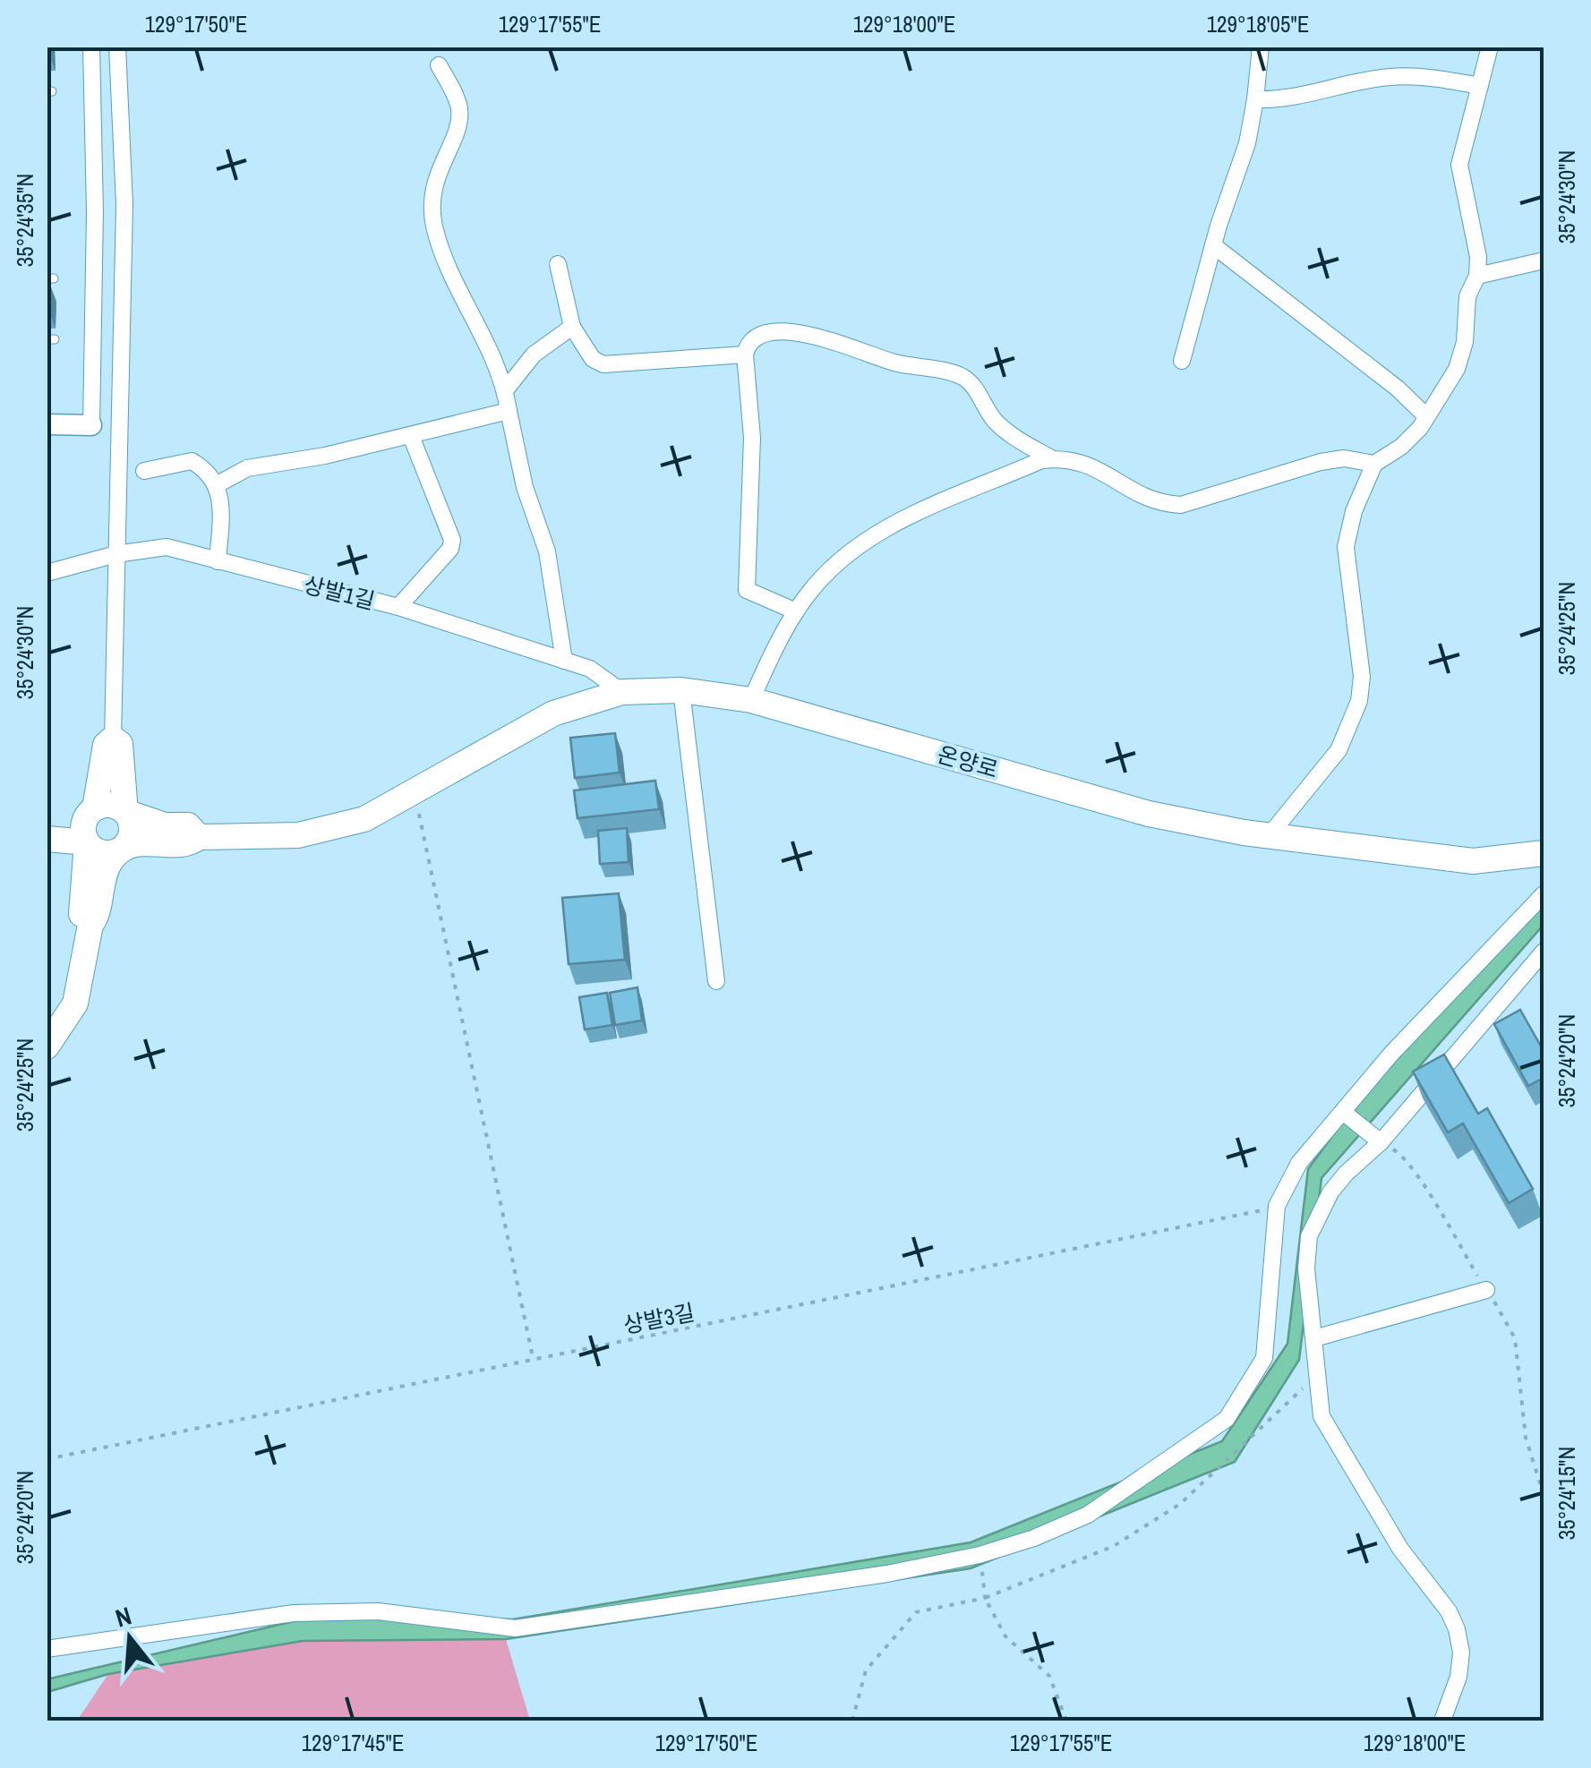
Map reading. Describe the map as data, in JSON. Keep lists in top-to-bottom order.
{
  "streets": {
    "main road": ["온양로"],
    "street": ["상발1길"],
    "path": ["상발3길"]
  },
  "crossings": [
    ["상발1길", "온양로"]
  ],
  "north": "top",
  "coordinates": [
    "129°17'50\"E",
    "129°17'55\"E",
    "129°18'00\"E",
    "129°18'05\"E",
    "35°24'30\"N",
    "35°24'35\"N",
    "35°24'25\"N",
    "35°24'20\"N",
    "35°24'15\"N",
    "129°17'45\"E"
  ]
}
